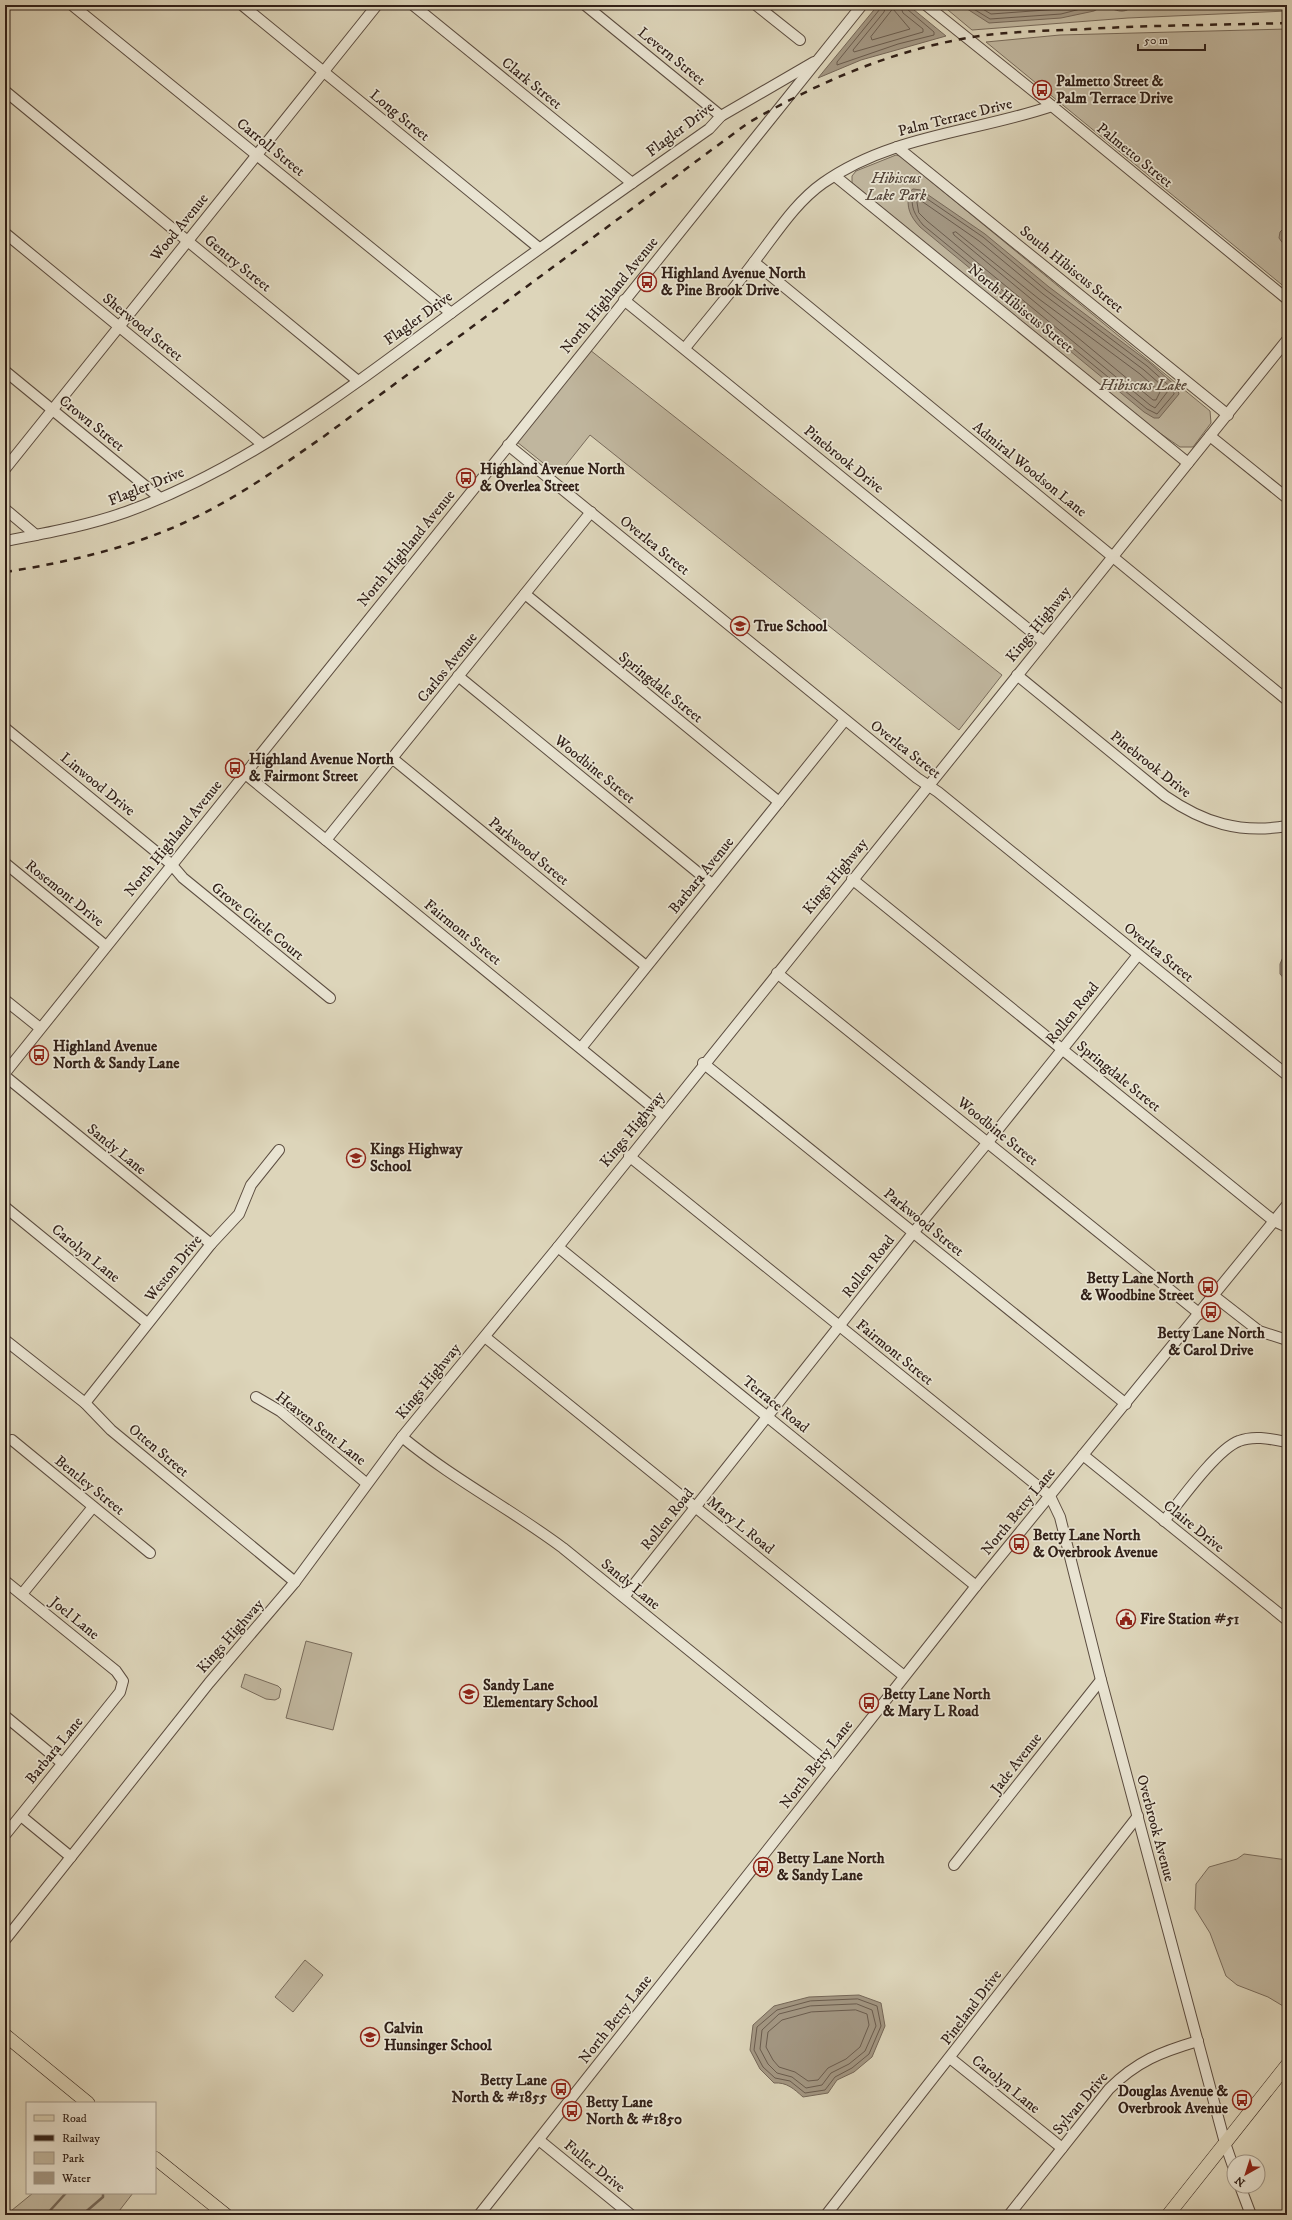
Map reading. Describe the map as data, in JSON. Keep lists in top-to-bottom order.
{
  "streets": {
    "street": [
      "Levern Street",
      "Clark Street",
      "Long Street",
      "Palm Terrace Drive",
      "Flagler Drive",
      "Carroll Street",
      "Palmetto Street",
      "Wood Avenue",
      "Gentry Street",
      "South Hibiscus Street",
      "North Highland Avenue",
      "North Hibiscus Street",
      "Sherwood Street",
      "Crown Street",
      "Pinebrook Drive",
      "Admiral Woodson Lane",
      "Overlea Street",
      "Kings Highway",
      "Carlos Avenue",
      "Springdale Street",
      "Woodbine Street",
      "Linwood Drive",
      "Parkwood Street",
      "Barbara Avenue",
      "Rosemont Drive",
      "Grove Circle Court",
      "Fairmont Street",
      "Rollen Road",
      "Sandy Lane",
      "Carolyn Lane",
      "Weston Drive",
      "Terrace Road",
      "Heaven Sent Lane",
      "Otten Street",
      "Bentley Street",
      "North Betty Lane",
      "Mary L Road",
      "Claire Drive",
      "Joel Lane",
      "Barbara Lane",
      "Jade Avenue",
      "Overbrook Avenue",
      "Pineland Drive",
      "Sylvan Drive",
      "Fuller Drive"
    ]
  },
  "crossings": [
    ["Levern Street", "Flagler Drive"],
    ["Clark Street", "Flagler Drive"],
    ["Long Street", "Flagler Drive"],
    ["Long Street", "Wood Avenue"],
    ["Palm Terrace Drive", "Palmetto Street"],
    ["Palm Terrace Drive", "South Hibiscus Street"],
    ["Palm Terrace Drive", "North Hibiscus Street"],
    ["Palm Terrace Drive", "Pinebrook Drive"],
    ["Palm Terrace Drive", "Admiral Woodson Lane"],
    ["Flagler Drive", "Carroll Street"],
    ["Flagler Drive", "Gentry Street"],
    ["Flagler Drive", "North Highland Avenue"],
    ["Flagler Drive", "Sherwood Street"],
    ["Flagler Drive", "Crown Street"],
    ["Carroll Street", "Wood Avenue"],
    ["Wood Avenue", "Gentry Street"],
    ["Wood Avenue", "Sherwood Street"],
    ["Wood Avenue", "Crown Street"],
    ["South Hibiscus Street", "Kings Highway"],
    ["North Highland Avenue", "Pinebrook Drive"],
    ["North Highland Avenue", "Overlea Street"],
    ["North Highland Avenue", "Linwood Drive"],
    ["North Highland Avenue", "Rosemont Drive"],
    ["North Highland Avenue", "Grove Circle Court"],
    ["North Highland Avenue", "Fairmont Street"],
    ["North Hibiscus Street", "Kings Highway"],
    ["Pinebrook Drive", "Kings Highway"],
    ["Admiral Woodson Lane", "Kings Highway"],
    ["Overlea Street", "Kings Highway"],
    ["Overlea Street", "Carlos Avenue"],
    ["Overlea Street", "Barbara Avenue"],
    ["Overlea Street", "Rollen Road"],
    ["Kings Highway", "Springdale Street"],
    ["Kings Highway", "Woodbine Street"],
    ["Kings Highway", "Parkwood Street"],
    ["Kings Highway", "Fairmont Street"],
    ["Kings Highway", "Sandy Lane"],
    ["Kings Highway", "Terrace Road"],
    ["Kings Highway", "Heaven Sent Lane"],
    ["Kings Highway", "Otten Street"],
    ["Kings Highway", "Mary L Road"],
    ["Carlos Avenue", "Springdale Street"],
    ["Carlos Avenue", "Woodbine Street"],
    ["Carlos Avenue", "Parkwood Street"],
    ["Carlos Avenue", "Fairmont Street"],
    ["Springdale Street", "Barbara Avenue"],
    ["Springdale Street", "Rollen Road"],
    ["Springdale Street", "North Betty Lane"],
    ["Woodbine Street", "Barbara Avenue"],
    ["Woodbine Street", "Rollen Road"],
    ["Woodbine Street", "North Betty Lane"],
    ["Linwood Drive", "Grove Circle Court"],
    ["Parkwood Street", "Barbara Avenue"],
    ["Parkwood Street", "Rollen Road"],
    ["Parkwood Street", "North Betty Lane"],
    ["Barbara Avenue", "Fairmont Street"],
    ["Fairmont Street", "Rollen Road"],
    ["Fairmont Street", "North Betty Lane"],
    ["Fairmont Street", "Overbrook Avenue"],
    ["Rollen Road", "Sandy Lane"],
    ["Rollen Road", "Terrace Road"],
    ["Rollen Road", "Mary L Road"],
    ["Sandy Lane", "Weston Drive"],
    ["Sandy Lane", "North Betty Lane"],
    ["Carolyn Lane", "Weston Drive"],
    ["Carolyn Lane", "Pineland Drive"],
    ["Carolyn Lane", "Sylvan Drive"],
    ["Weston Drive", "Otten Street"],
    ["Terrace Road", "North Betty Lane"],
    ["North Betty Lane", "Mary L Road"],
    ["North Betty Lane", "Claire Drive"],
    ["North Betty Lane", "Overbrook Avenue"],
    ["North Betty Lane", "Fuller Drive"],
    ["Joel Lane", "Barbara Lane"],
    ["Jade Avenue", "Overbrook Avenue"],
    ["Overbrook Avenue", "Pineland Drive"],
    ["Overbrook Avenue", "Sylvan Drive"]
  ],
  "water": ["Hibiscus Lake"],
  "parks": ["Hibiscus Lake Park"],
  "places": {
    "bus stop": [
      "Palmetto Street & Palm Terrace Drive",
      "Highland Avenue North & Pine Brook Drive",
      "Highland Avenue North & Overlea Street",
      "Highland Avenue North & Fairmont Street",
      "Highland Avenue North & Sandy Lane",
      "Betty Lane North & Woodbine Street",
      "Betty Lane North & Carol Drive",
      "Betty Lane North & Overbrook Avenue",
      "Betty Lane North & Mary L Road",
      "Betty Lane North & Sandy Lane",
      "Betty Lane North & #1855",
      "Douglas Avenue & Overbrook Avenue",
      "Betty Lane North & #1850"
    ],
    "school or university": [
      "True School",
      "Kings Highway School",
      "Sandy Lane Elementary School",
      "Calvin Hunsinger School"
    ],
    "public building": ["Fire Station #51"]
  },
  "legend": [
    "Road",
    "Railway",
    "Park",
    "Water"
  ],
  "scale_bar": "50 m",
  "north": "bottom left"
}
